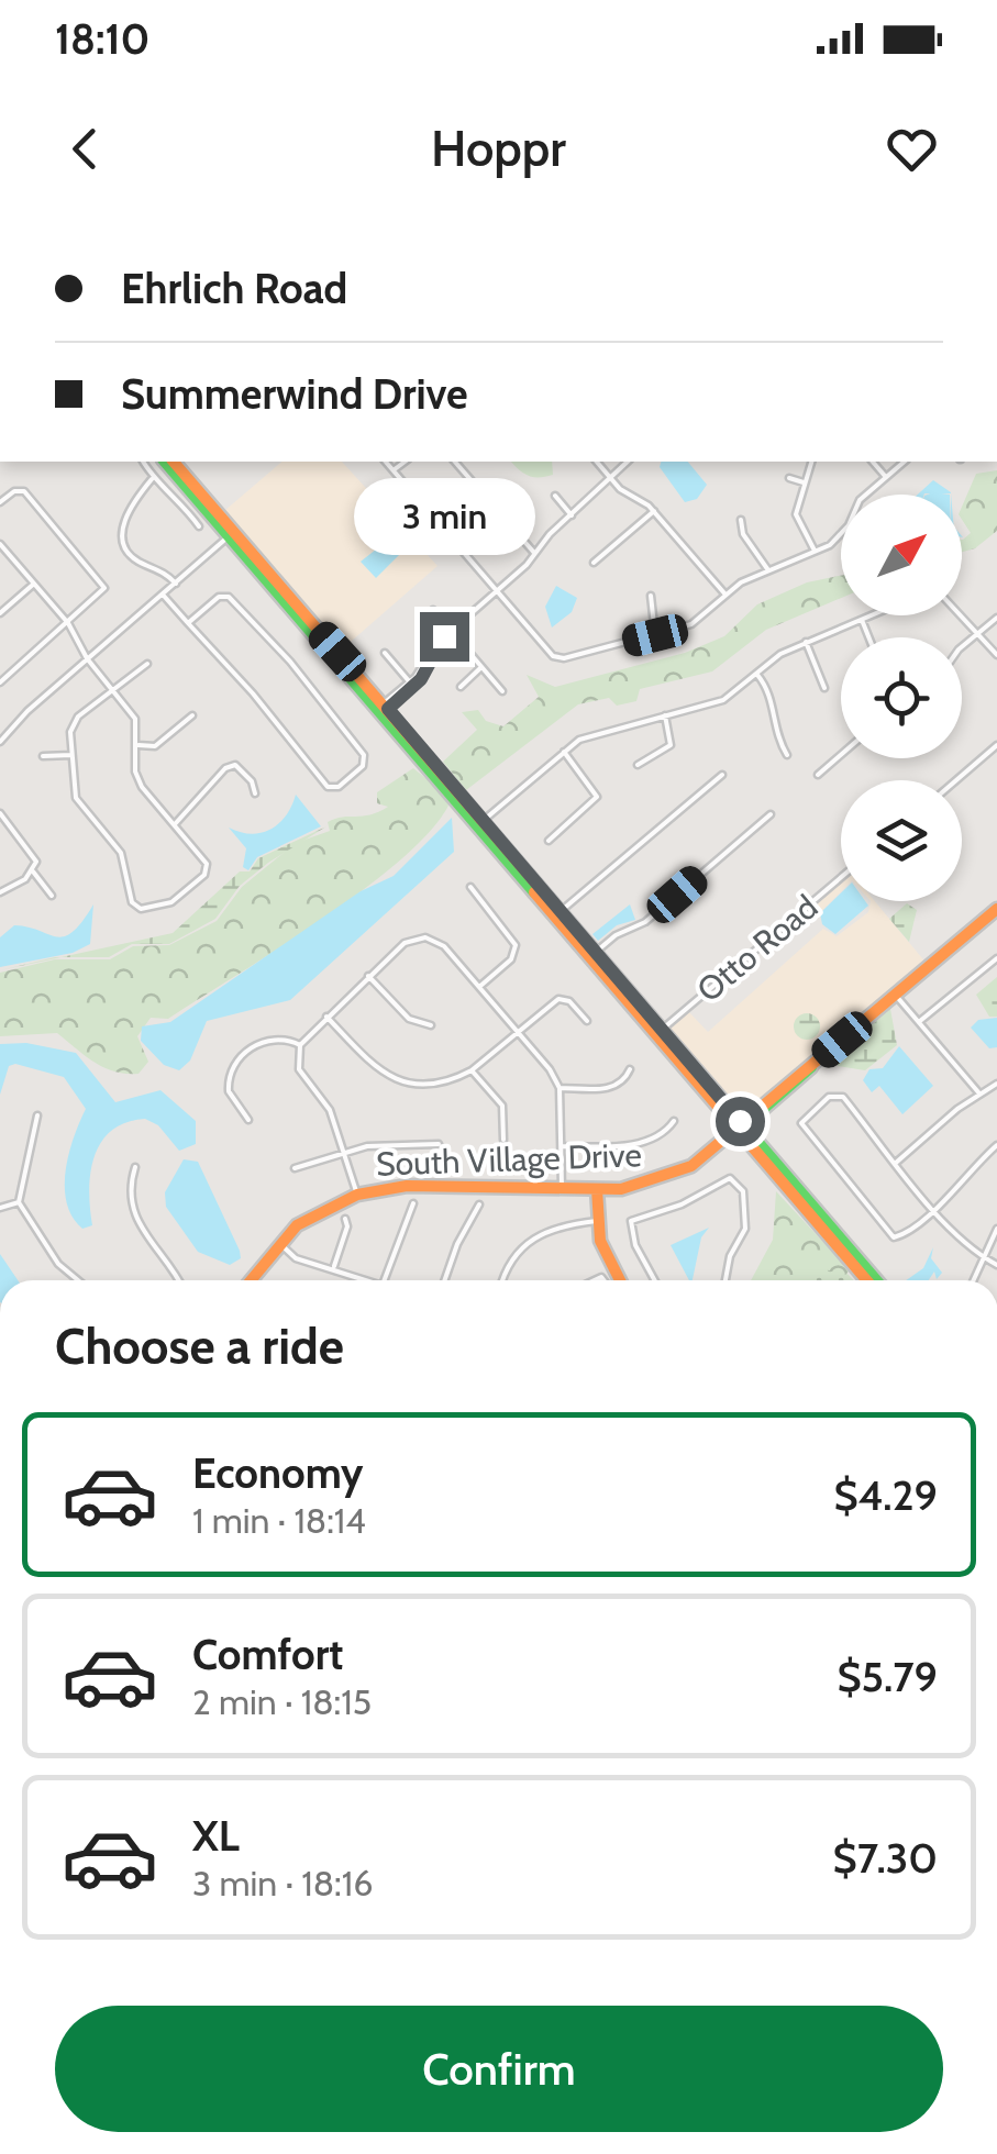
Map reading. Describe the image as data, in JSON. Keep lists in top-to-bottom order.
{
  "streets": {
    "main road": ["South Village Drive"],
    "street": ["Otto Road"]
  },
  "north": "top right",
  "page": {
    "status": "18:10",
    "header": "Hoppr",
    "banner": ["Ehrlich Road", "Summerwind Drive"],
    "bubble": "3 min",
    "heading": "Choose a ride",
    "list": [
      {
        "name": "Economy",
        "note": "1 min · 18:14",
        "value": "$4.29"
      },
      {
        "name": "Comfort",
        "note": "2 min · 18:15",
        "value": "$5.79"
      },
      {
        "name": "XL",
        "note": "3 min · 18:16",
        "value": "$7.30"
      }
    ],
    "buttons": "Confirm"
  }
}
